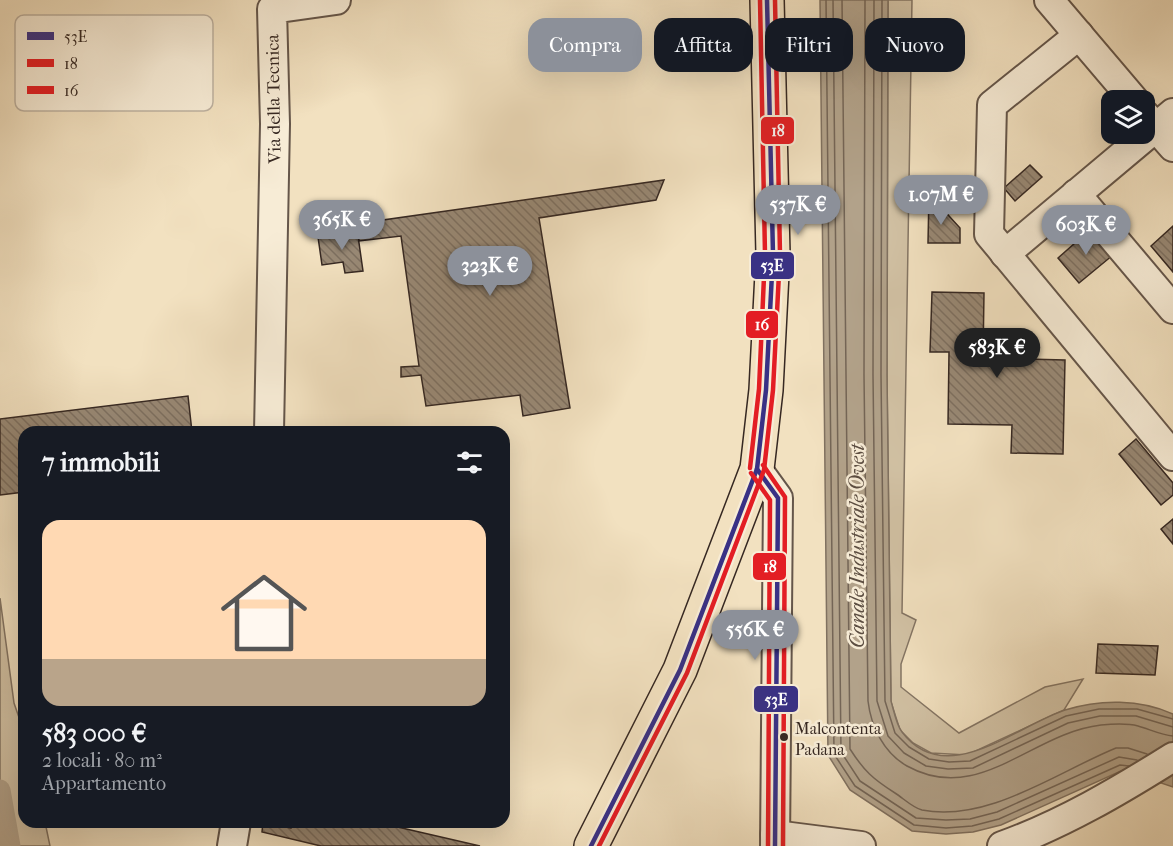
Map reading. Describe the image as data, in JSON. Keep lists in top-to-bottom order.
{
  "streets": {
    "street": ["Via della Tecnica"]
  },
  "water": ["Canale Industriale Ovest"],
  "places": ["Malcontenta Padana"],
  "lines": ["transit line 53E", "transit line 18", "transit line 16"],
  "legend": ["53E", "18", "16"],
  "page": {
    "chip": [
      "Compra",
      "Affitta",
      "Filtri",
      "Nuovo"
    ],
    "price": [
      "1.07M €",
      "537K €",
      "365K €",
      "603K €",
      "323K €",
      "583K €",
      "556K €"
    ],
    "heading": "7 immobili",
    "list": [
      {
        "name": "583 000 €",
        "note": "2 locali · 80 m² · Appartamento"
      }
    ]
  }
}
